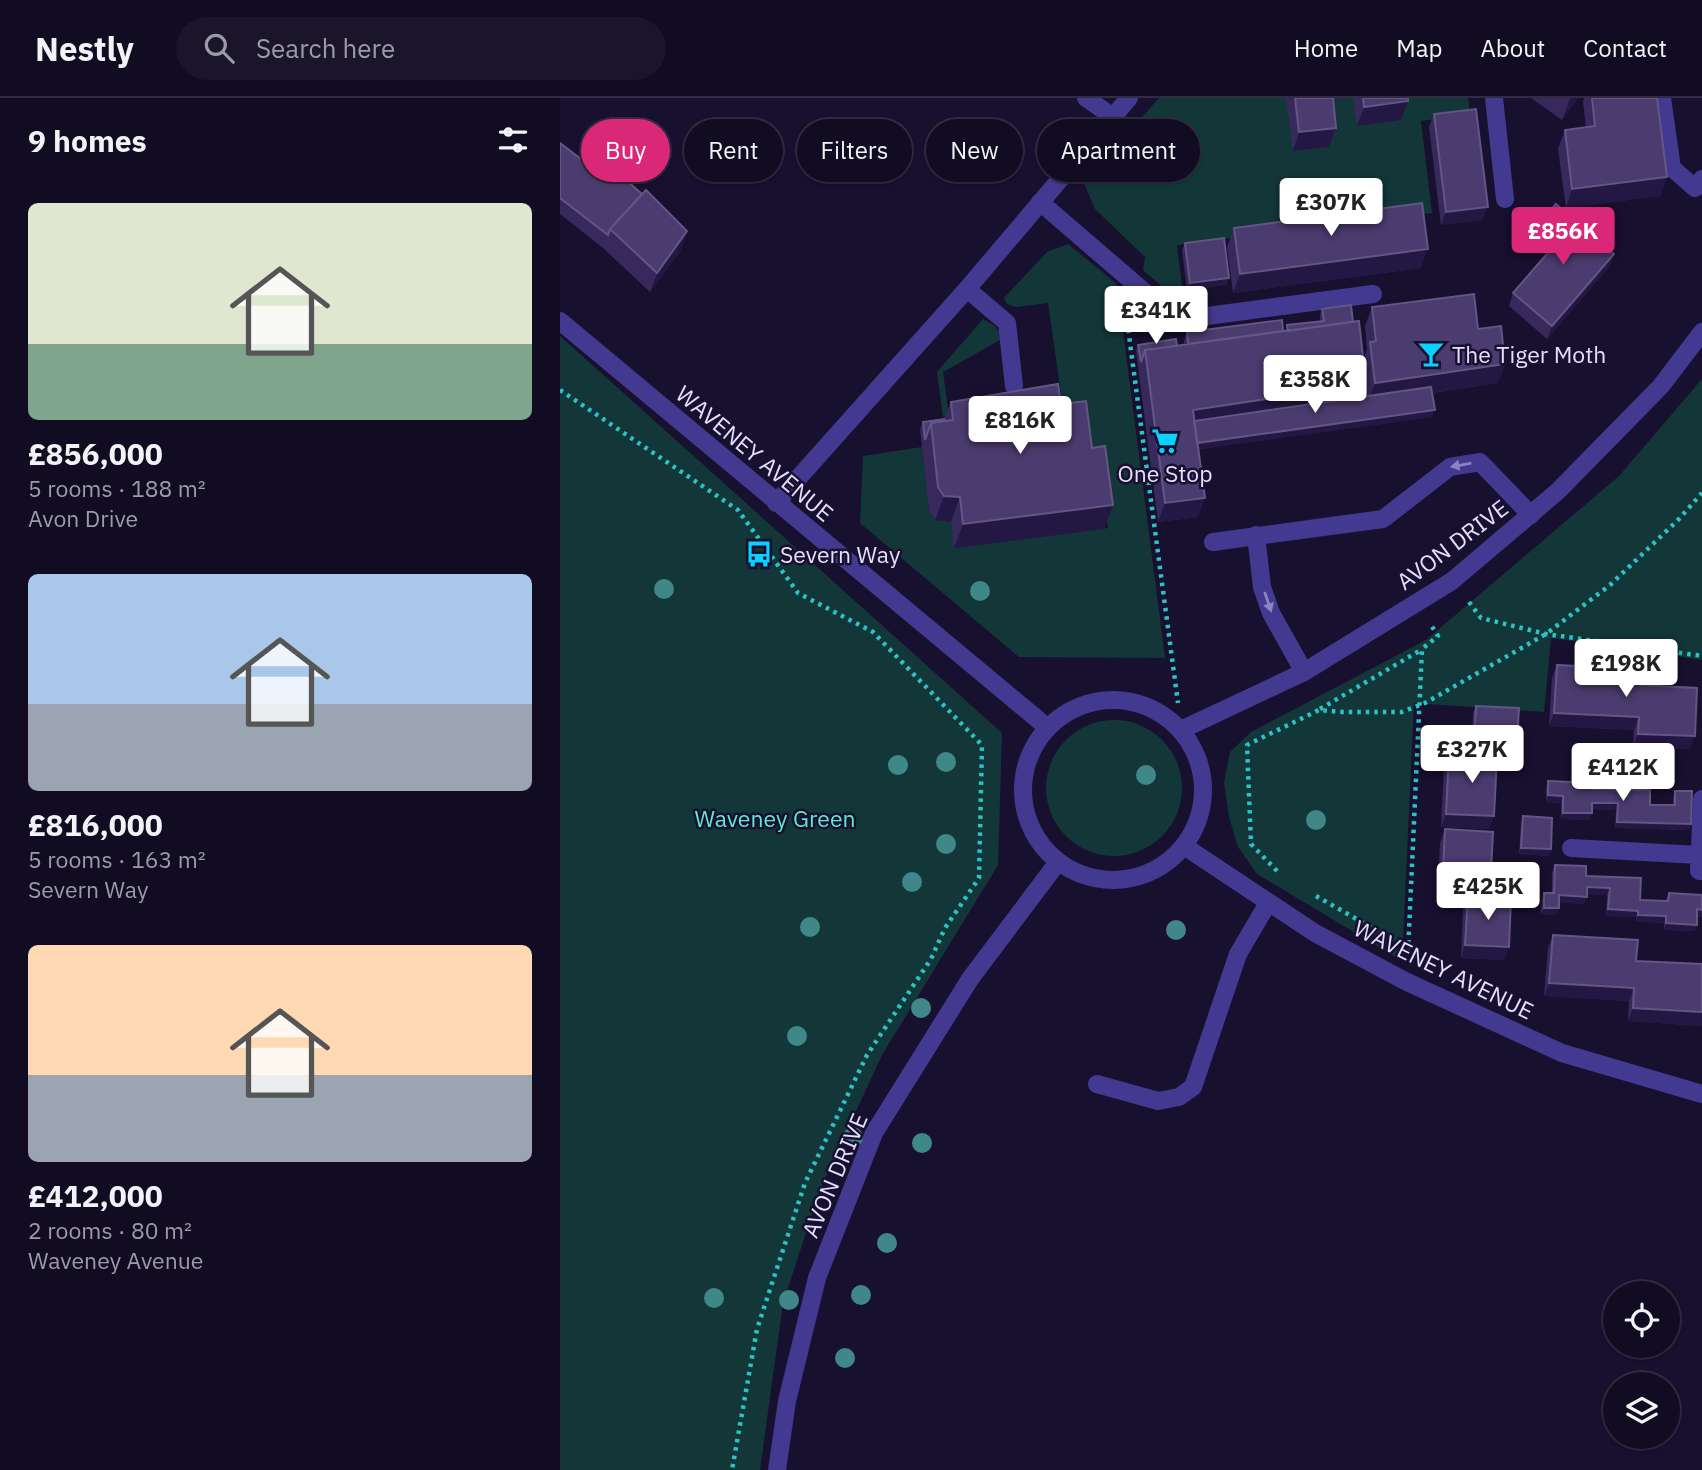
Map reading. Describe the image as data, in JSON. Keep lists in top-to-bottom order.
{
  "streets": {
    "street": ["WAVENEY AVENUE", "AVON DRIVE"]
  },
  "crossings": [
    ["WAVENEY AVENUE", "AVON DRIVE"]
  ],
  "parks": ["Waveney Green"],
  "places": {
    "bar": ["The Tiger Moth"],
    "supermarket": ["One Stop"],
    "bus stop": ["Severn Way"]
  },
  "page": {
    "header": "Nestly",
    "search": "Search here",
    "nav": [
      "Home",
      "Map",
      "About",
      "Contact"
    ],
    "heading": "9 homes",
    "chip": [
      "Buy",
      "Rent",
      "Filters",
      "New",
      "Apartment"
    ],
    "price": [
      "£307K",
      "£856K",
      "£341K",
      "£358K",
      "£816K",
      "£198K",
      "£327K",
      "£412K",
      "£425K"
    ],
    "list": [
      {
        "name": "£856,000",
        "note": "5 rooms · 188 m² · Avon Drive"
      },
      {
        "name": "£816,000",
        "note": "5 rooms · 163 m² · Severn Way"
      },
      {
        "name": "£412,000",
        "note": "2 rooms · 80 m² · Waveney Avenue"
      }
    ]
  }
}
